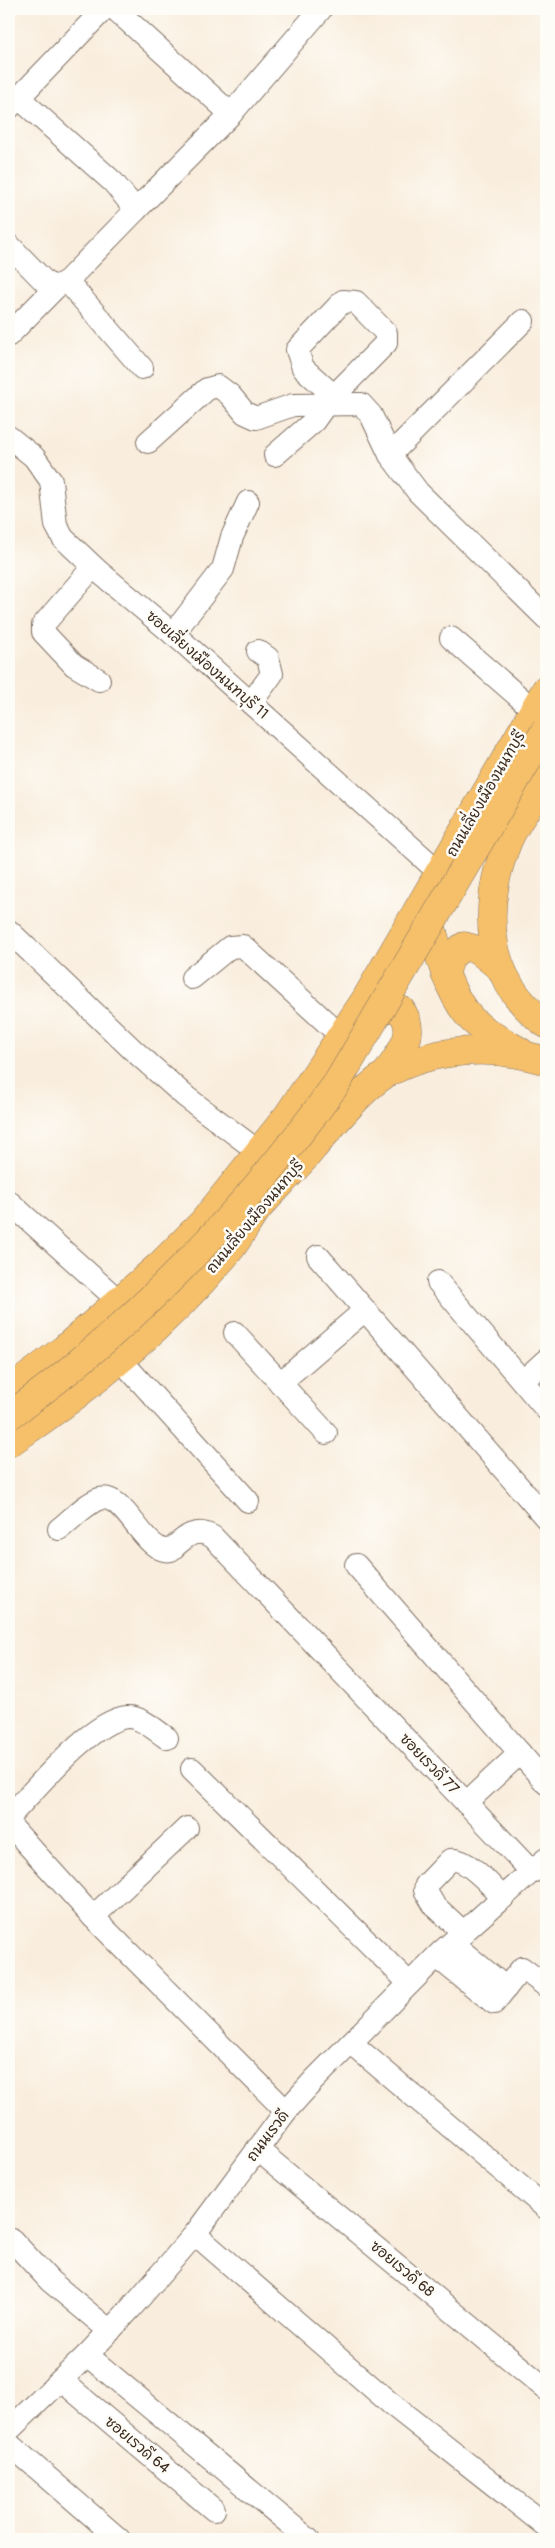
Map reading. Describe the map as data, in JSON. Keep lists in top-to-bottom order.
{
  "streets": {
    "main road": ["ถนนเลี่ยงเมืองนนทบุรี"],
    "street": [
      "ซอยเลี่ยงเมืองนนทบุรี 11",
      "ซอยเรวดี 77",
      "ถนนเรวดี",
      "ซอยเรวดี 68",
      "ซอยเรวดี 64"
    ]
  },
  "crossings": [
    ["ซอยเลี่ยงเมืองนนทบุรี 11", "ถนนเลี่ยงเมืองนนทบุรี"],
    ["ซอยเรวดี 77", "ถนนเรวดี"],
    ["ถนนเรวดี", "ซอยเรวดี 68"],
    ["ถนนเรวดี", "ซอยเรวดี 64"]
  ]
}
